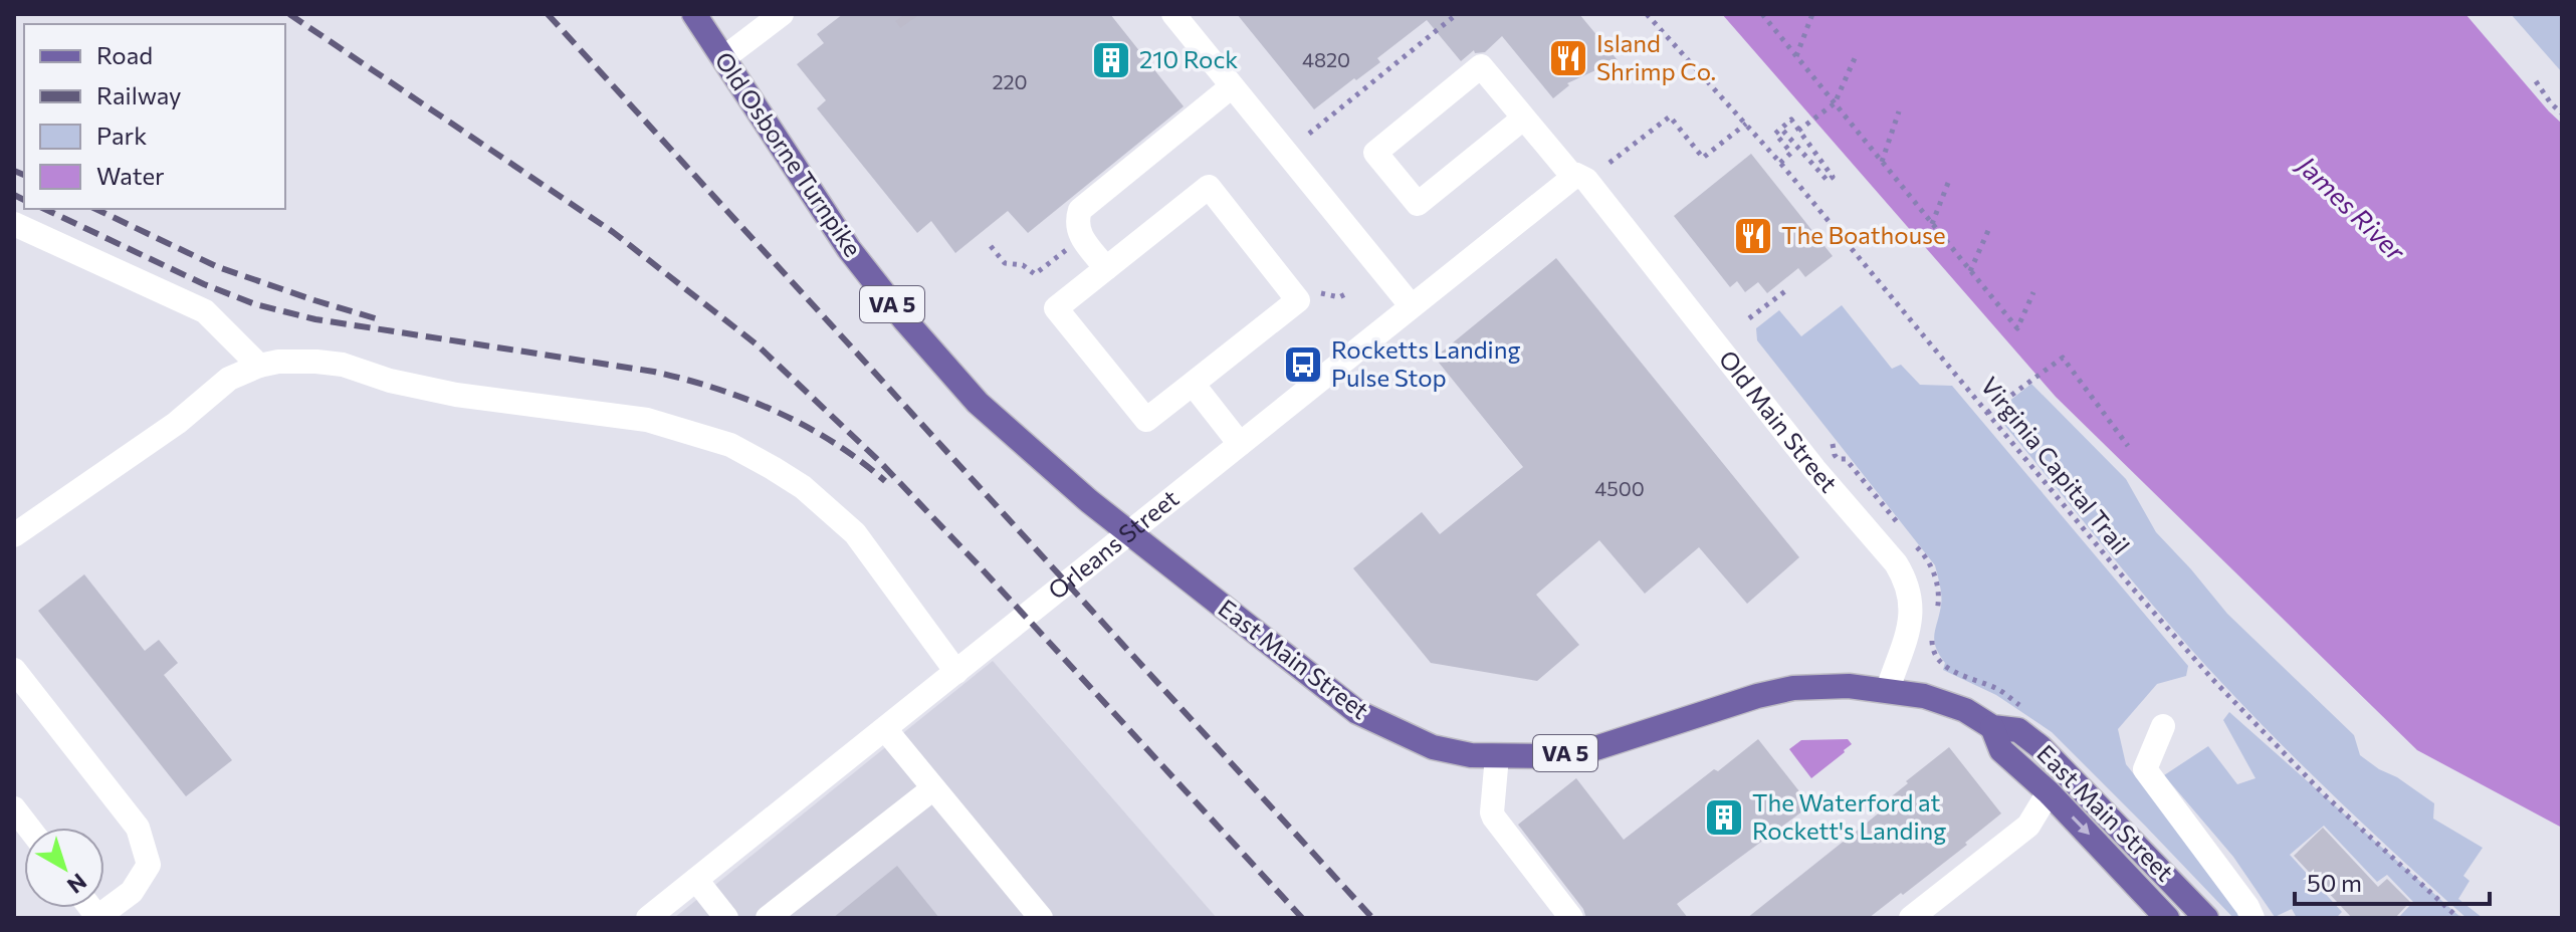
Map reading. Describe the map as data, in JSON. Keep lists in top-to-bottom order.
{
  "streets": {
    "main road": ["Old Osborne Turnpike", "VA 5", "East Main Street"],
    "street": ["Old Main Street", "Orleans Street"],
    "path": ["Virginia Capital Trail"]
  },
  "crossings": [
    ["Old Osborne Turnpike", "East Main Street"],
    ["Old Main Street", "Orleans Street"],
    ["Old Main Street", "East Main Street"],
    ["Orleans Street", "East Main Street"]
  ],
  "water": ["James River"],
  "places": {
    "restaurant": ["Island Shrimp Co.", "The Boathouse"],
    "building": ["210 Rock", "The Waterford at Rockett's Landing"],
    "bus stop": ["Rocketts Landing Pulse Stop"]
  },
  "house_numbers": ["4820", "220", "4500"],
  "legend": [
    "Road",
    "Railway",
    "Park",
    "Water"
  ],
  "scale_bar": "50 m",
  "north": "bottom right"
}
